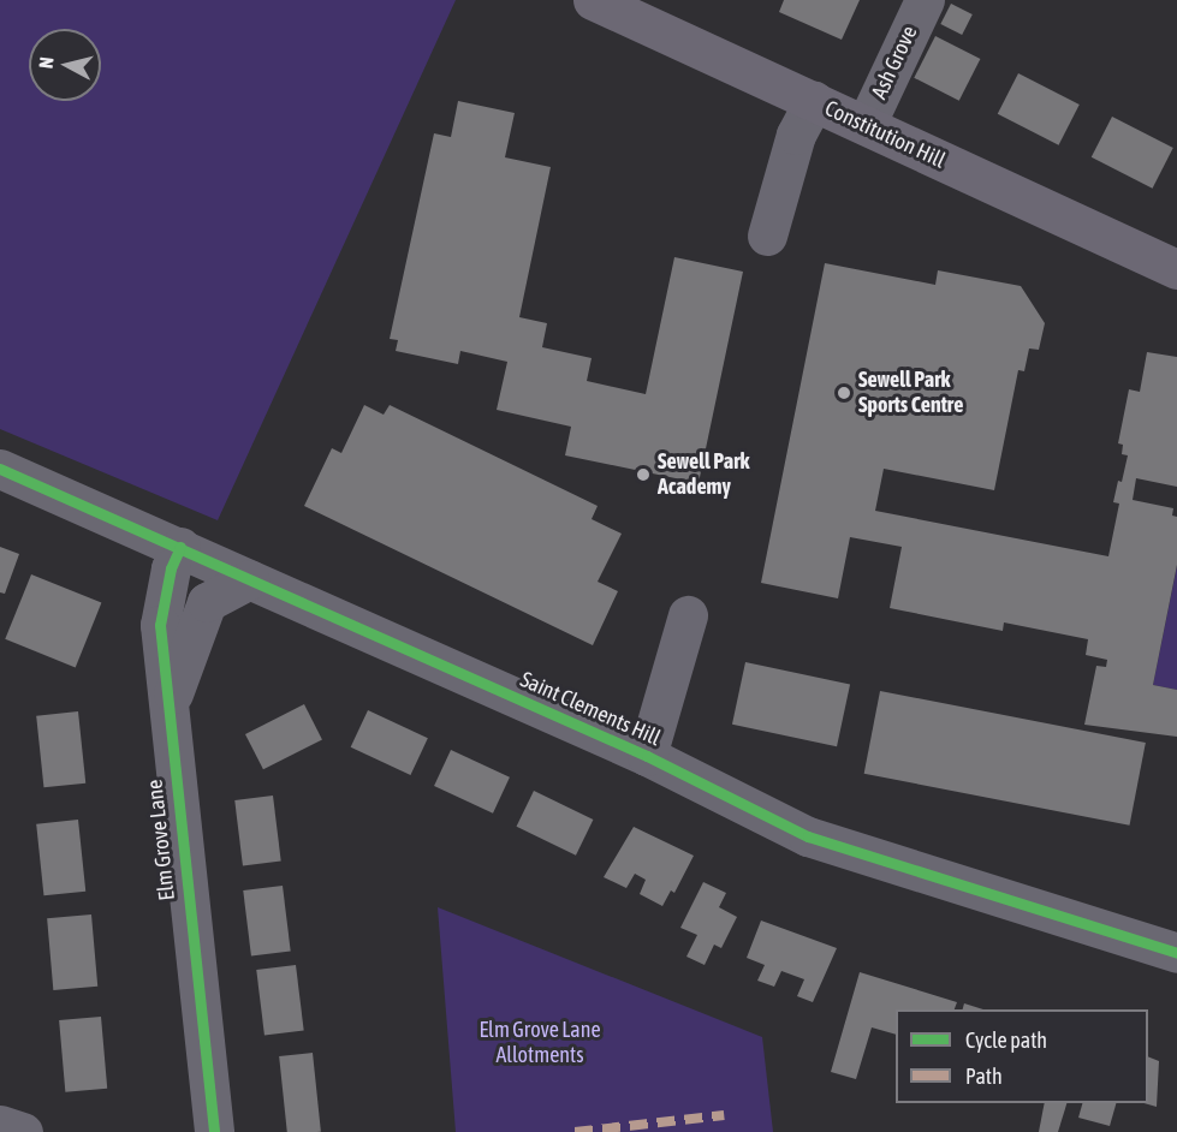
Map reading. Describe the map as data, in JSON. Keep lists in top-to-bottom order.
{
  "streets": {
    "main road": ["Constitution Hill"],
    "street": ["Ash Grove", "Saint Clements Hill", "Elm Grove Lane"]
  },
  "crossings": [
    ["Ash Grove", "Constitution Hill"],
    ["Saint Clements Hill", "Elm Grove Lane"]
  ],
  "parks": ["Elm Grove Lane Allotments"],
  "places": ["Sewell Park Sports Centre", "Sewell Park Academy"],
  "legend": ["Cycle path", "Path"],
  "north": "left"
}
